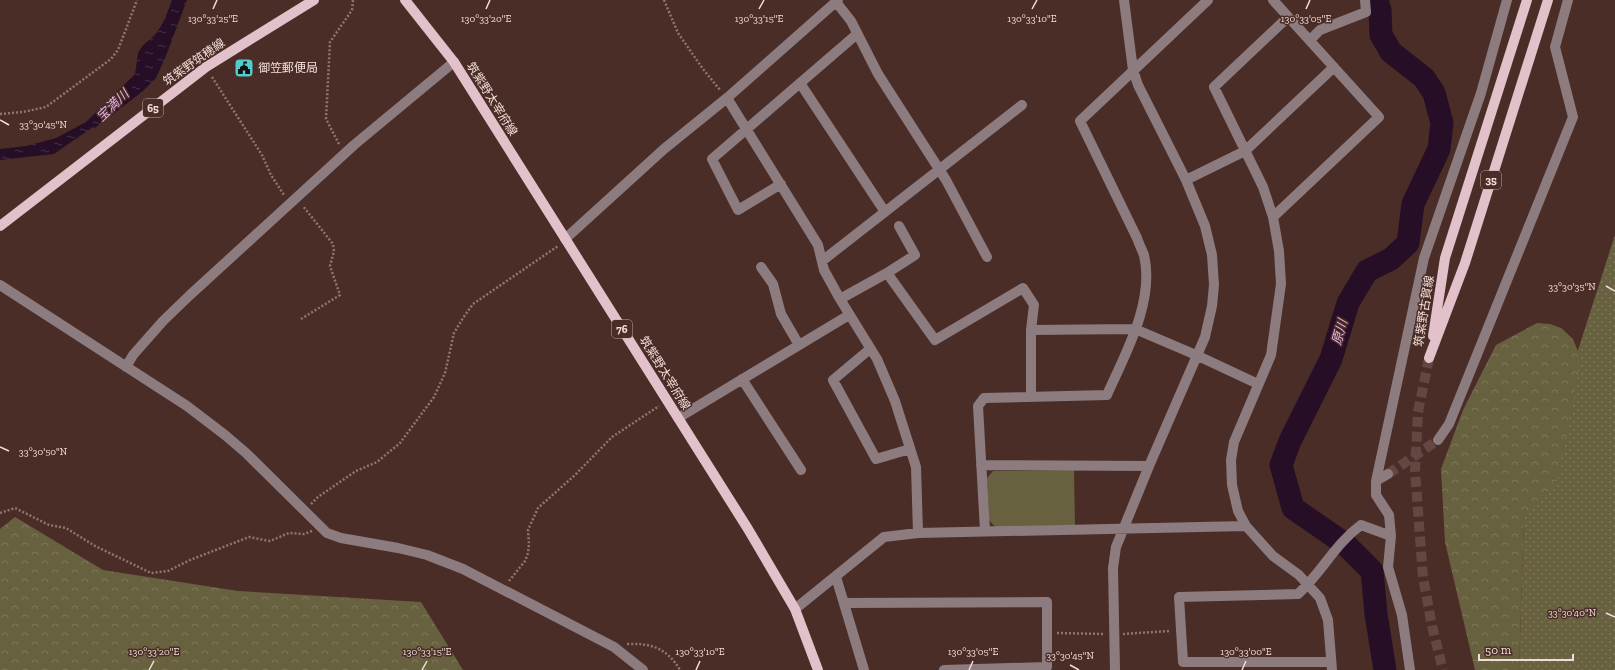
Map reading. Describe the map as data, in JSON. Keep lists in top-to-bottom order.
{
  "streets": {
    "main road": [
      "筑紫野筑穂線",
      "筑紫野太宰府線",
      "65",
      "35",
      "筑紫野古賀線",
      "76"
    ]
  },
  "water": ["宝満川", "原川"],
  "places": {
    "public building": ["御笠郵便局"]
  },
  "scale_bar": "50 m",
  "coordinates": [
    "130°33'25\"E",
    "130°33'20\"E",
    "130°33'15\"E",
    "130°33'10\"E",
    "130°33'05\"E",
    "33°30'45\"N",
    "33°30'35\"N",
    "33°30'50\"N",
    "33°30'40\"N",
    "130°33'00\"E"
  ]
}
